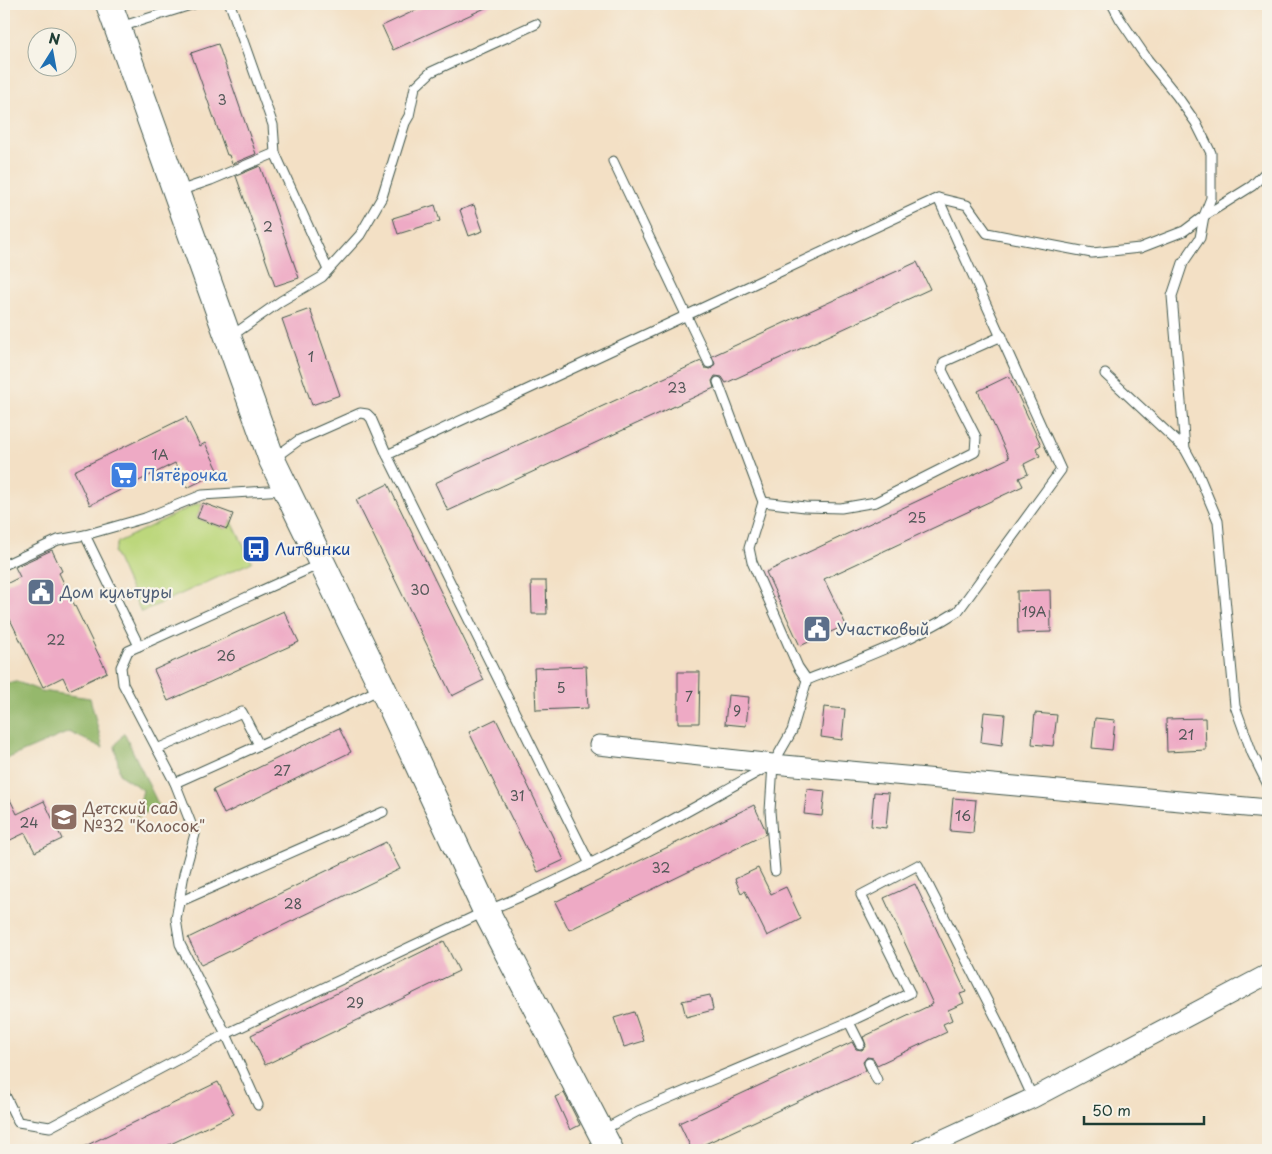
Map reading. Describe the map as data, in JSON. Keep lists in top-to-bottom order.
{
  "places": {
    "supermarket": ["Пятёрочка"],
    "bus stop": ["Литвинки"],
    "public building": ["Дом культуры", "Участковый"],
    "school or university": ["Детский сад №32 \"Колосок\""]
  },
  "house_numbers": [
    "3",
    "2",
    "1",
    "23",
    "1А",
    "25",
    "30",
    "19А",
    "22",
    "26",
    "5",
    "7",
    "9",
    "21",
    "27",
    "31",
    "16",
    "24",
    "32",
    "28",
    "29"
  ],
  "scale_bar": "50 m",
  "north": "top"
}
